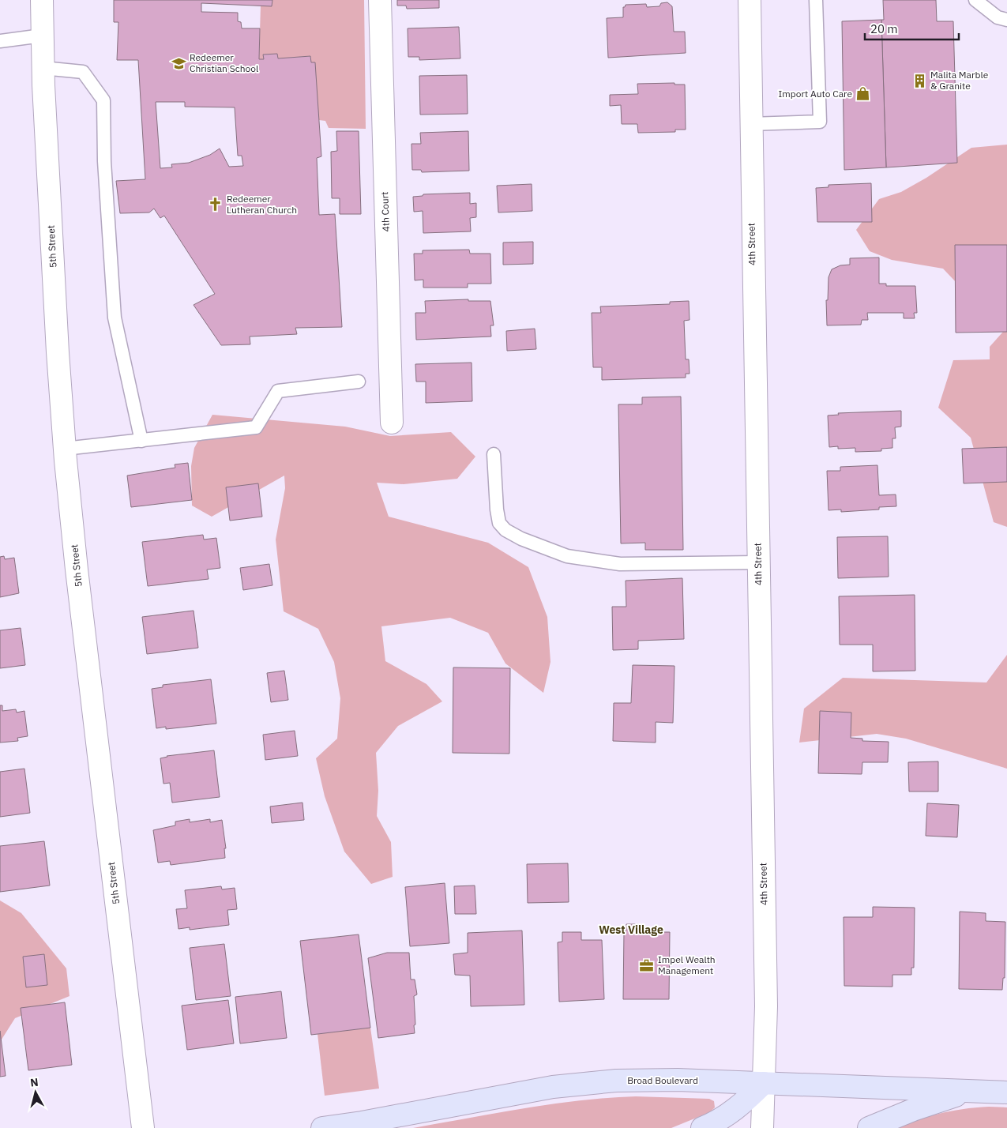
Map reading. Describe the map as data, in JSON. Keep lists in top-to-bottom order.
{
  "streets": {
    "main road": ["Broad Boulevard"],
    "street": ["4th Court", "4th Street", "5th Street"]
  },
  "crossings": [
    ["4th Street", "Broad Boulevard"]
  ],
  "districts": ["West Village"],
  "places": {
    "school or university": ["Redeemer Christian School"],
    "building": ["Malita Marble & Granite"],
    "shop": ["Import Auto Care"],
    "church": ["Redeemer Lutheran Church"],
    "office": ["Impel Wealth Management"]
  },
  "scale_bar": "20 m",
  "north": "top"
}
